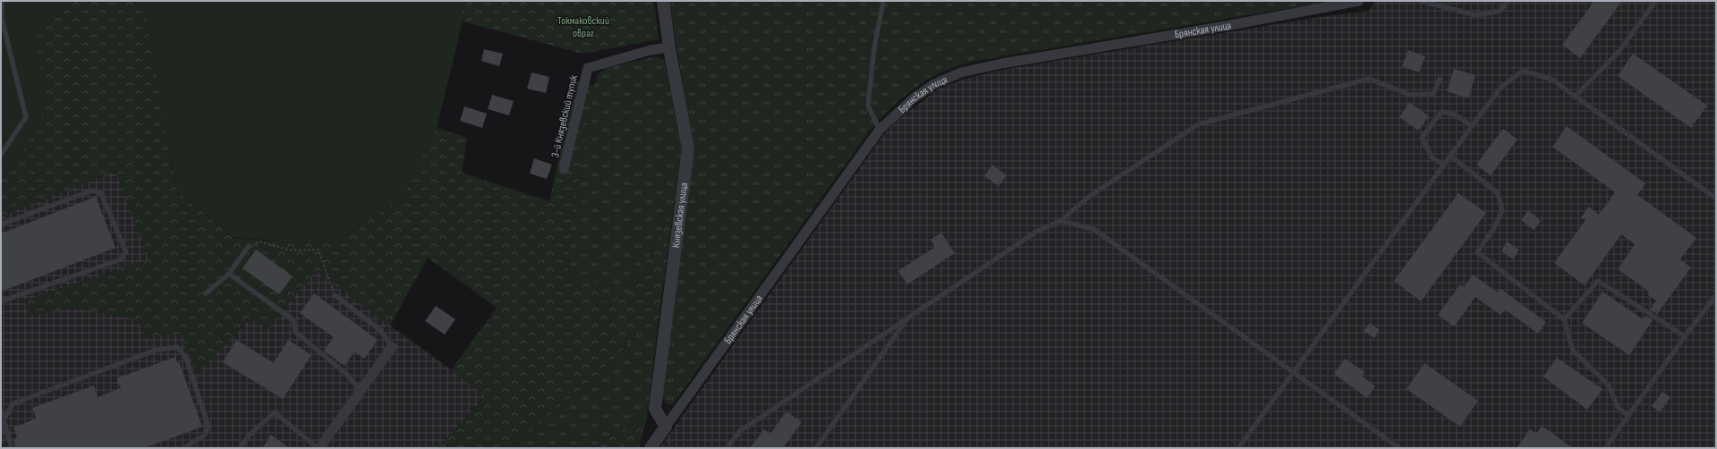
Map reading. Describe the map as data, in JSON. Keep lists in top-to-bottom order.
{
  "streets": {
    "street": ["Брянская улица", "3-й Князевский тупик", "Князевская улица"]
  },
  "crossings": [
    ["Брянская улица", "Князевская улица"],
    ["3-й Князевский тупик", "Князевская улица"]
  ],
  "parks": ["Токмаковский овраг"]
}
